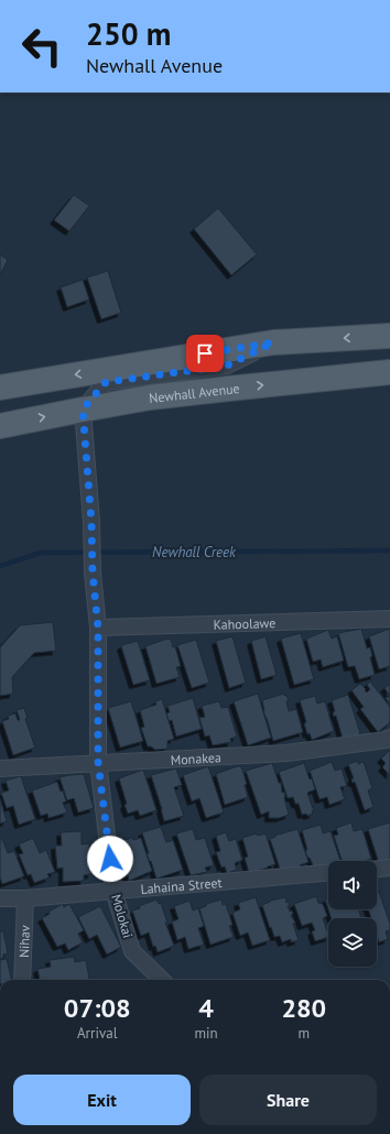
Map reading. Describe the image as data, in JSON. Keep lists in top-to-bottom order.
{
  "streets": {
    "main road": ["Newhall Avenue"],
    "street": [
      "Kahoolawe",
      "Monakea",
      "Lahaina Street",
      "Molokai",
      "Nihav"
    ]
  },
  "crossings": [
    ["Newhall Avenue", "Molokai"],
    ["Kahoolawe", "Molokai"],
    ["Monakea", "Molokai"],
    ["Lahaina Street", "Molokai"],
    ["Lahaina Street", "Nihav"]
  ],
  "water": ["Newhall Creek"],
  "page": {
    "turn": ["250 m", "Newhall Avenue"],
    "eta": [
      "07:08",
      "Arrival",
      "4",
      "min",
      "280",
      "m"
    ],
    "buttons": ["Exit", "Share"]
  }
}
